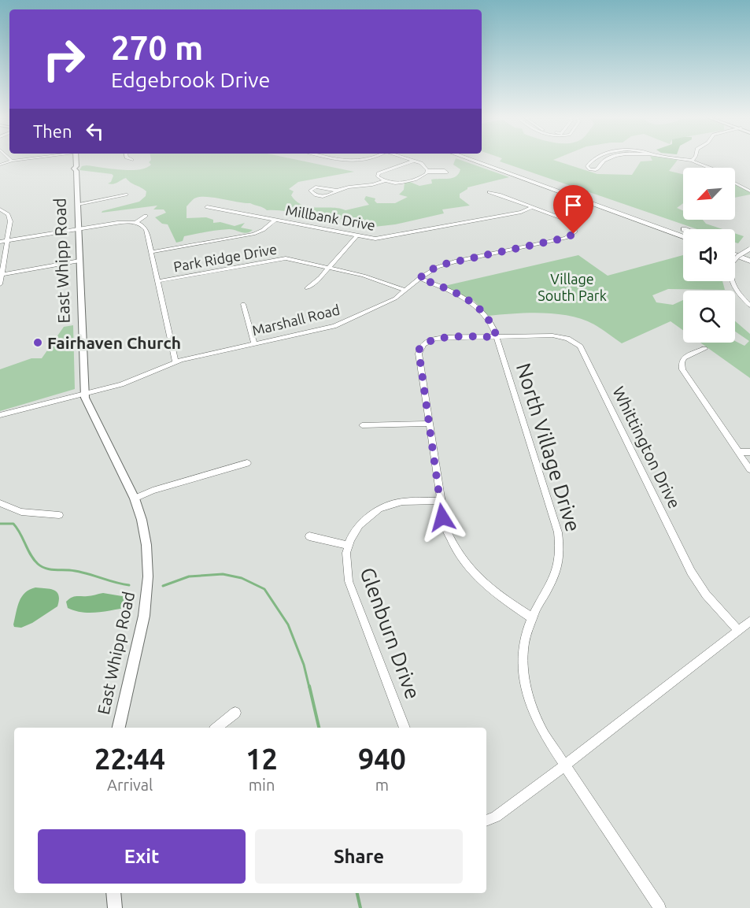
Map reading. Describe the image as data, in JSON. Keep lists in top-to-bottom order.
{
  "streets": {
    "main road": ["East Whipp Road"],
    "street": [
      "Millbank Drive",
      "Park Ridge Drive",
      "Marshall Road",
      "North Village Drive",
      "Whittington Drive",
      "Glenburn Drive"
    ]
  },
  "crossings": [
    ["Millbank Drive", "Marshall Road"],
    ["Park Ridge Drive", "Marshall Road"],
    ["East Whipp Road", "Marshall Road"],
    ["Marshall Road", "North Village Drive"],
    ["North Village Drive", "Whittington Drive"]
  ],
  "parks": ["Village South Park"],
  "places": ["Fairhaven Church"],
  "north": "bottom left",
  "page": {
    "turn": ["270 m", "Edgebrook Drive"],
    "then": "Then",
    "eta": [
      "22:44",
      "Arrival",
      "12",
      "min",
      "940",
      "m"
    ],
    "buttons": ["Exit", "Share"]
  }
}
